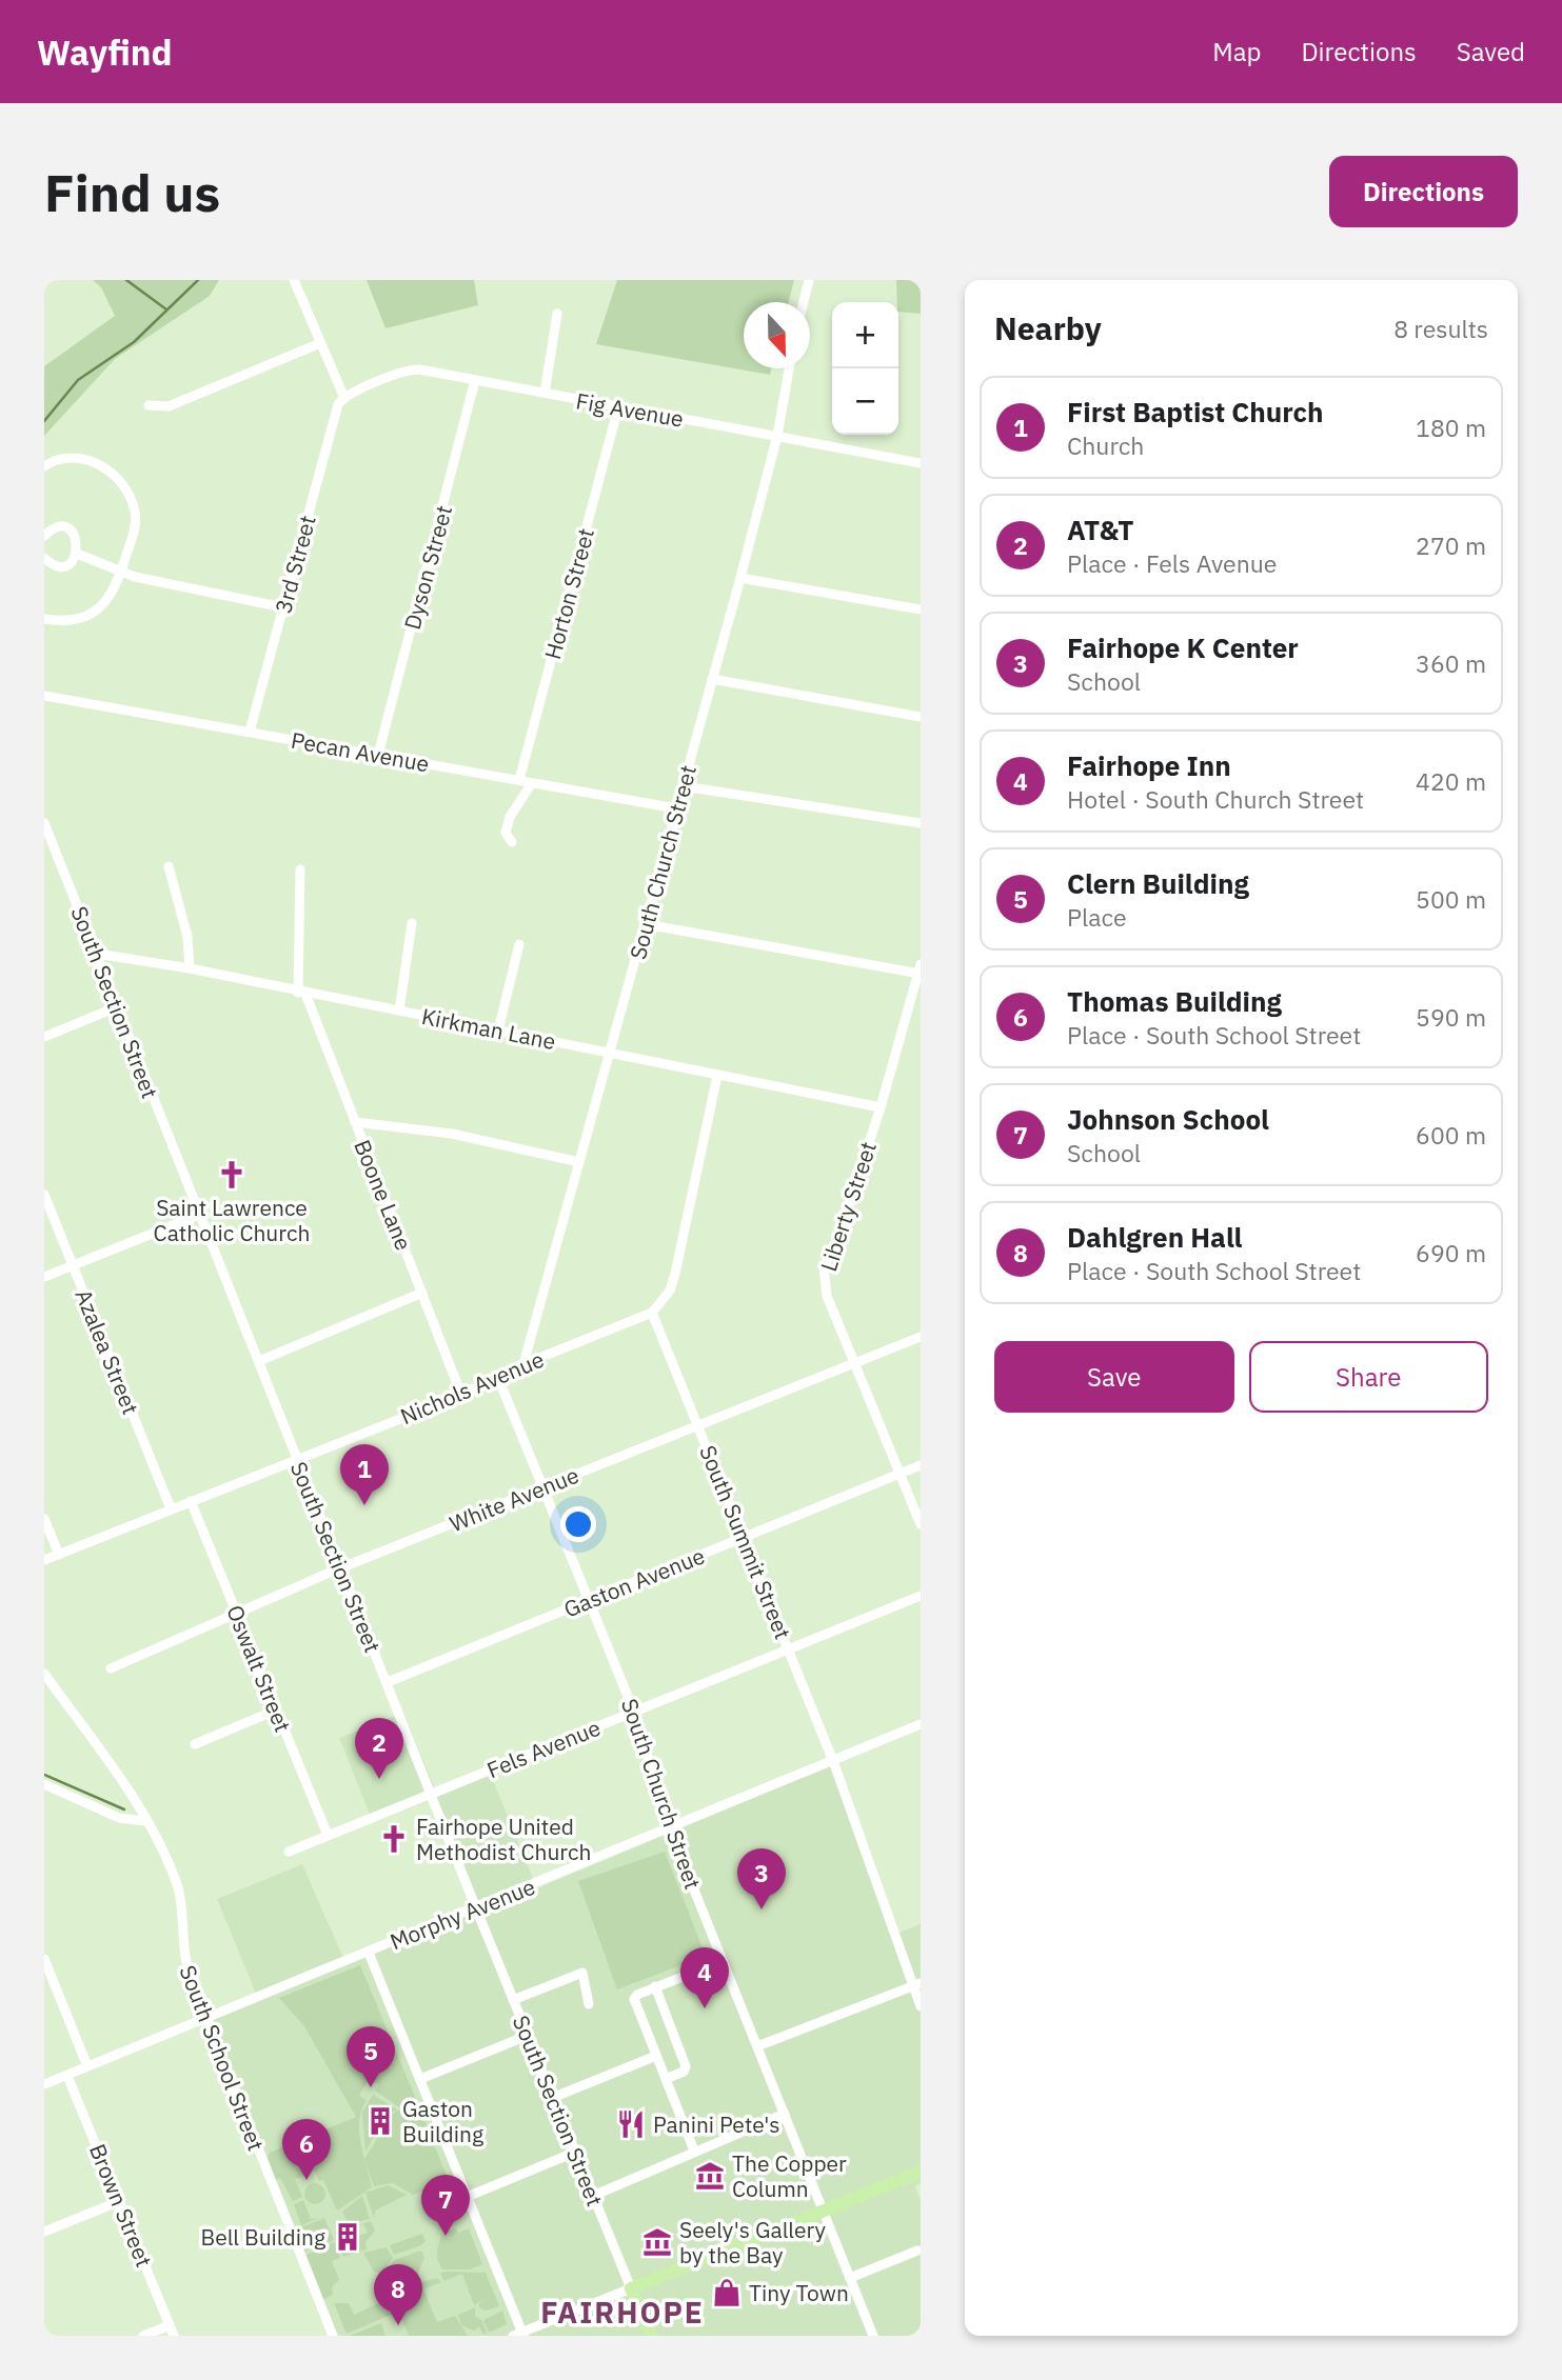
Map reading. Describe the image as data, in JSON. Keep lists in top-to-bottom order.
{
  "streets": {
    "street": [
      "Fig Avenue",
      "3rd Street",
      "Dyson Street",
      "Horton Street",
      "Pecan Avenue",
      "South Church Street",
      "South Section Street",
      "Kirkman Lane",
      "Boone Lane",
      "Liberty Street",
      "Azalea Street",
      "Nichols Avenue",
      "White Avenue",
      "South Summit Street",
      "Gaston Avenue",
      "Oswalt Street",
      "Fels Avenue",
      "Morphy Avenue",
      "South School Street",
      "Brown Street"
    ]
  },
  "crossings": [
    ["Fig Avenue", "3rd Street"],
    ["Fig Avenue", "Dyson Street"],
    ["Fig Avenue", "Horton Street"],
    ["Fig Avenue", "South Church Street"],
    ["3rd Street", "Pecan Avenue"],
    ["Dyson Street", "Pecan Avenue"],
    ["Horton Street", "Pecan Avenue"],
    ["Pecan Avenue", "South Church Street"],
    ["South Church Street", "Kirkman Lane"],
    ["South Church Street", "Nichols Avenue"],
    ["South Church Street", "White Avenue"],
    ["South Church Street", "Gaston Avenue"],
    ["South Church Street", "Fels Avenue"],
    ["South Church Street", "Morphy Avenue"],
    ["South Section Street", "Kirkman Lane"],
    ["South Section Street", "Nichols Avenue"],
    ["South Section Street", "White Avenue"],
    ["South Section Street", "Gaston Avenue"],
    ["South Section Street", "Fels Avenue"],
    ["South Section Street", "Morphy Avenue"],
    ["Kirkman Lane", "Boone Lane"],
    ["Kirkman Lane", "Liberty Street"],
    ["Boone Lane", "Nichols Avenue"],
    ["Liberty Street", "White Avenue"],
    ["Liberty Street", "Gaston Avenue"],
    ["Azalea Street", "Nichols Avenue"],
    ["Nichols Avenue", "South Summit Street"],
    ["Nichols Avenue", "Oswalt Street"],
    ["White Avenue", "South Summit Street"],
    ["White Avenue", "Oswalt Street"],
    ["South Summit Street", "Gaston Avenue"],
    ["South Summit Street", "Fels Avenue"],
    ["South Summit Street", "Morphy Avenue"],
    ["Oswalt Street", "Fels Avenue"],
    ["Morphy Avenue", "South School Street"],
    ["Morphy Avenue", "Brown Street"]
  ],
  "districts": ["FAIRHOPE"],
  "places": {
    "church": ["Saint Lawrence Catholic Church", "Fairhope United Methodist Church"],
    "building": ["Gaston Building", "Bell Building"],
    "restaurant": ["Panini Pete's"],
    "museum": ["The Copper Column", "Seely's Gallery by the Bay"],
    "shop": ["Tiny Town"]
  },
  "north": "bottom",
  "page": {
    "header": "Wayfind",
    "nav": ["Map", "Directions", "Saved"],
    "buttons": [
      "Directions",
      ["Save", "Share"]
    ],
    "title": "Find us",
    "heading": ["Nearby", "8 results"],
    "map_buttons": ["+", "−"],
    "list": [
      {
        "mark": "1",
        "name": "First Baptist Church",
        "note": "Church",
        "value": "180 m"
      },
      {
        "mark": "2",
        "name": "AT&T",
        "note": "Place · Fels Avenue",
        "value": "270 m"
      },
      {
        "mark": "3",
        "name": "Fairhope K Center",
        "note": "School",
        "value": "360 m"
      },
      {
        "mark": "4",
        "name": "Fairhope Inn",
        "note": "Hotel · South Church Street",
        "value": "420 m"
      },
      {
        "mark": "5",
        "name": "Clern Building",
        "note": "Place",
        "value": "500 m"
      },
      {
        "mark": "6",
        "name": "Thomas Building",
        "note": "Place · South School Street",
        "value": "590 m"
      },
      {
        "mark": "7",
        "name": "Johnson School",
        "note": "School",
        "value": "600 m"
      },
      {
        "mark": "8",
        "name": "Dahlgren Hall",
        "note": "Place · South School Street",
        "value": "690 m"
      }
    ],
    "pins": [
      "1",
      "2",
      "3",
      "4",
      "5",
      "6",
      "7",
      "8"
    ]
  }
}
